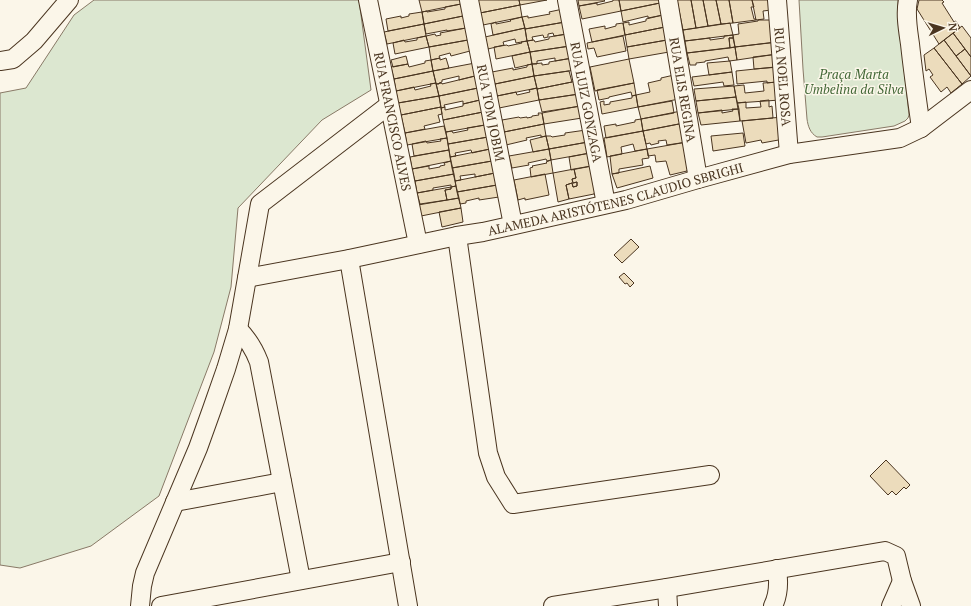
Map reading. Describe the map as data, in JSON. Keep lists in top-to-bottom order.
{
  "streets": {
    "street": [
      "RUA NOEL ROSA",
      "RUA ELIS REGINA",
      "RUA LUIZ GONZAGA",
      "RUA TOM JOBIM",
      "RUA FRANCISCO ALVES",
      "ALAMEDA ARISTÓTENES CLAUDIO SBRIGHI"
    ]
  },
  "crossings": [
    ["RUA NOEL ROSA", "ALAMEDA ARISTÓTENES CLAUDIO SBRIGHI"],
    ["RUA ELIS REGINA", "ALAMEDA ARISTÓTENES CLAUDIO SBRIGHI"],
    ["RUA LUIZ GONZAGA", "ALAMEDA ARISTÓTENES CLAUDIO SBRIGHI"],
    ["RUA TOM JOBIM", "ALAMEDA ARISTÓTENES CLAUDIO SBRIGHI"],
    ["RUA FRANCISCO ALVES", "ALAMEDA ARISTÓTENES CLAUDIO SBRIGHI"]
  ],
  "parks": ["Praça Marta Umbelina da Silva"],
  "north": "right"
}
